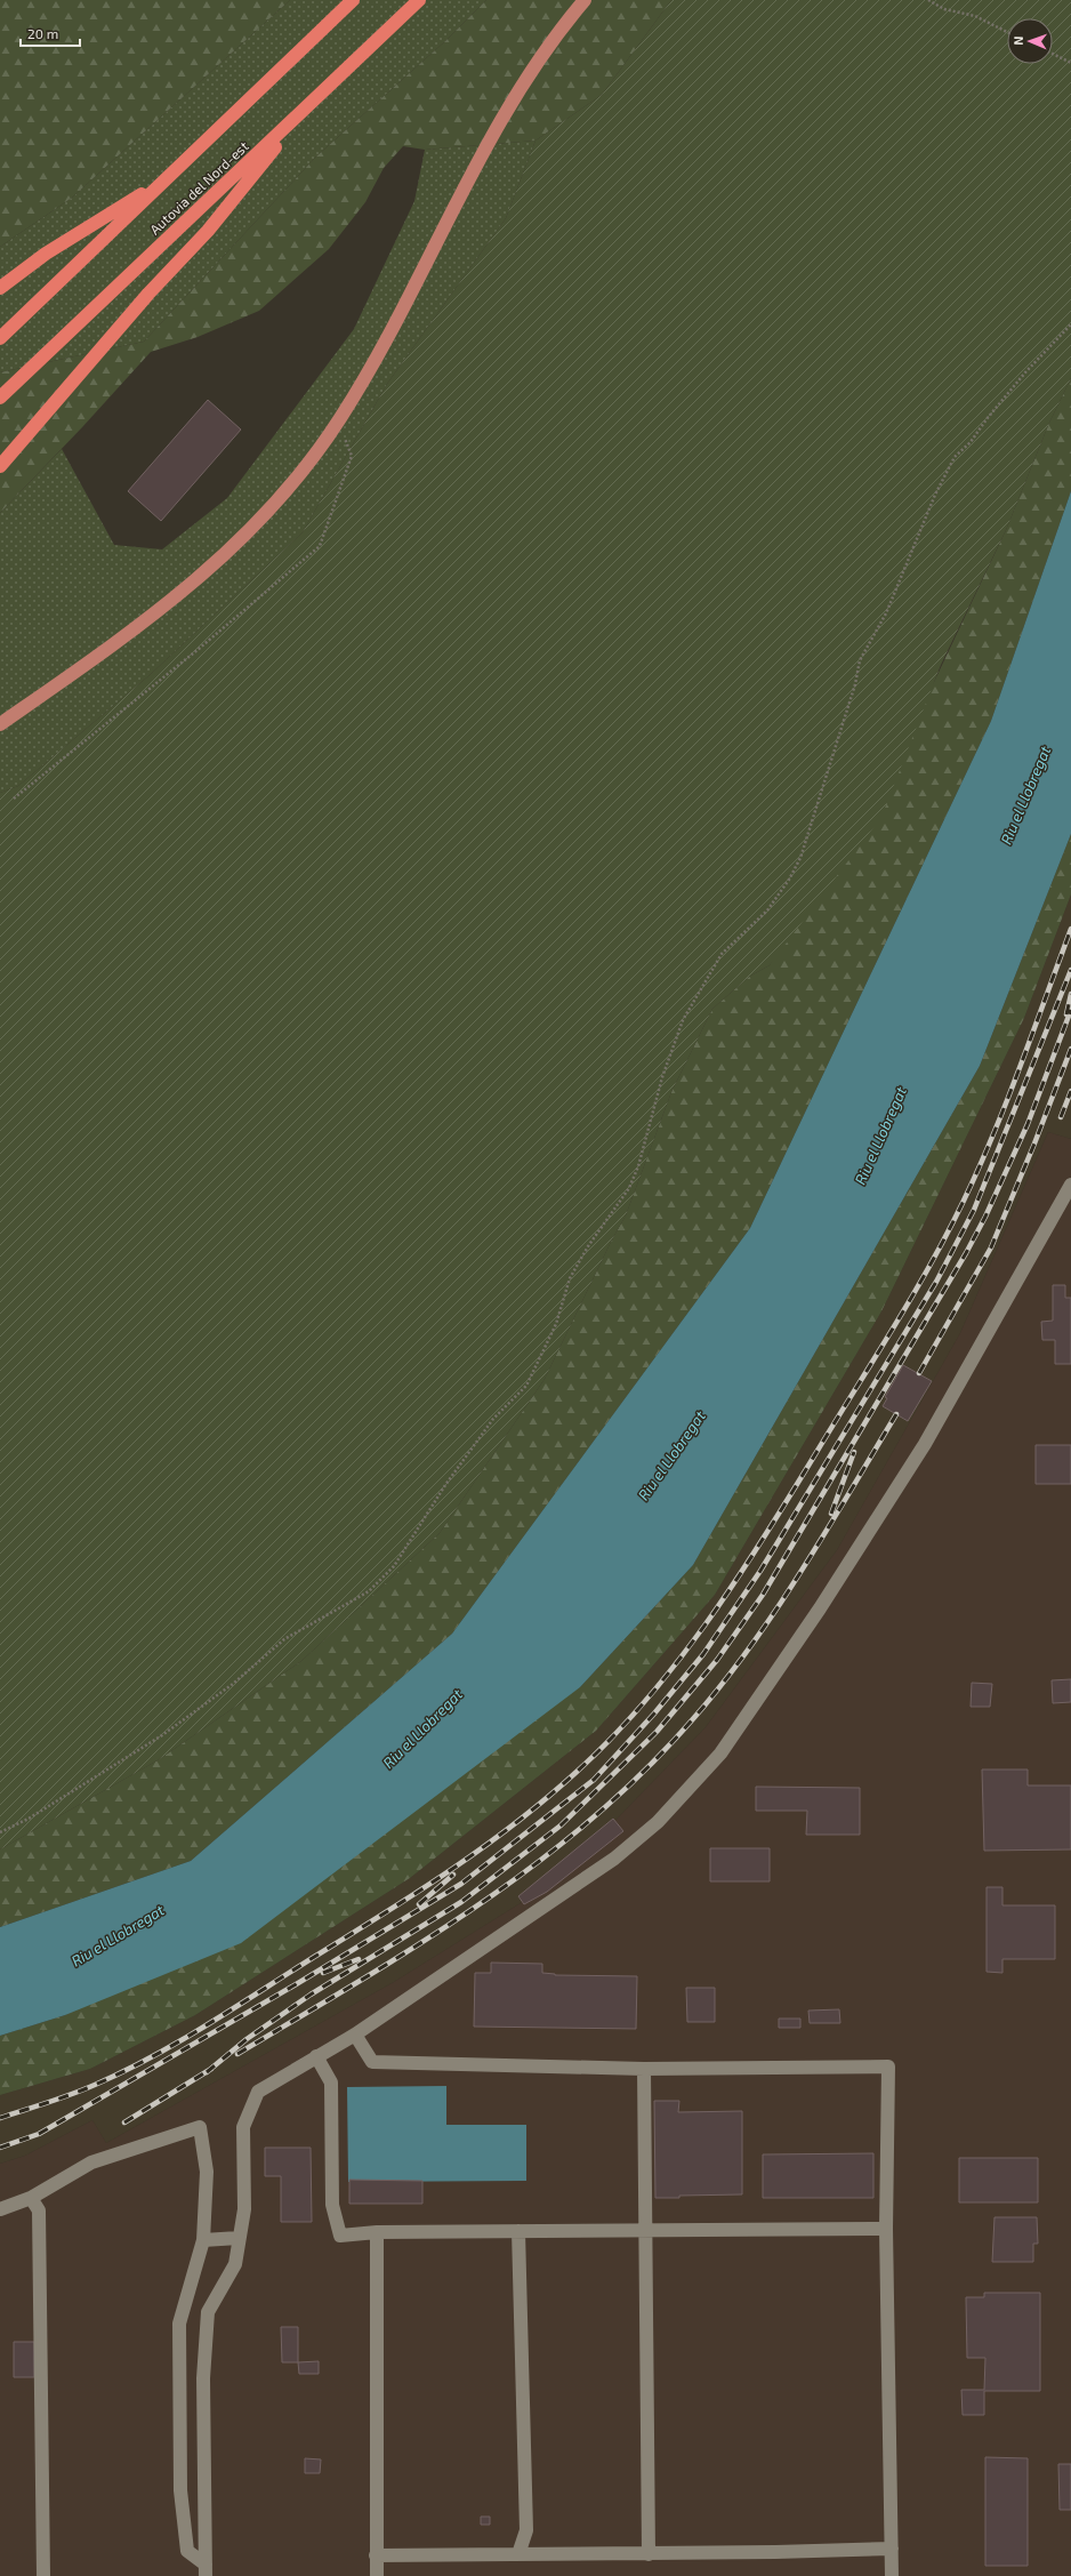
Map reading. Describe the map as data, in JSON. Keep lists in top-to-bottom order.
{
  "streets": {
    "highway": ["Autovia del Nord-est"]
  },
  "water": ["Riu el Llobregat"],
  "scale_bar": "20 m",
  "north": "left"
}
